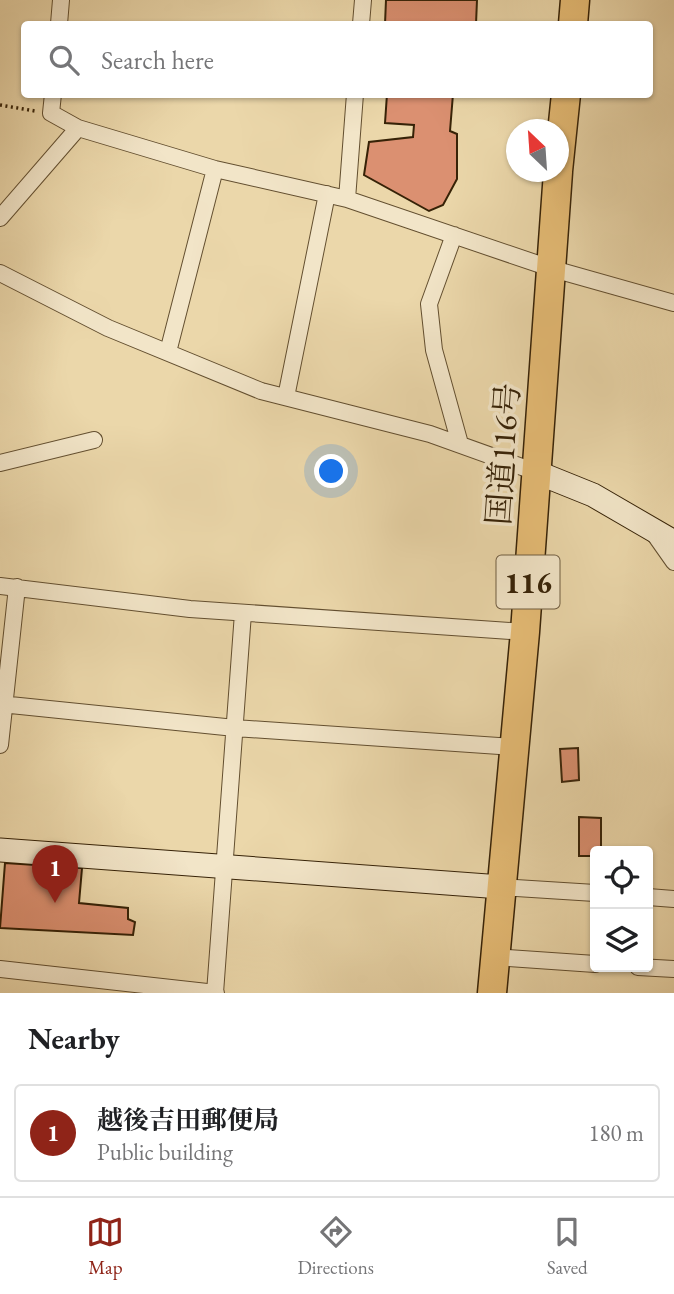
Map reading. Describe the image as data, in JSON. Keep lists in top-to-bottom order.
{
  "streets": {
    "highway": ["国道116号", "116"]
  },
  "north": "top left",
  "page": {
    "search": "Search here",
    "pins": "1",
    "heading": "Nearby",
    "list": [
      {
        "mark": "1",
        "name": "越後吉田郵便局",
        "note": "Public building",
        "value": "180 m"
      }
    ],
    "nav": ["Map", "Directions", "Saved"]
  }
}
